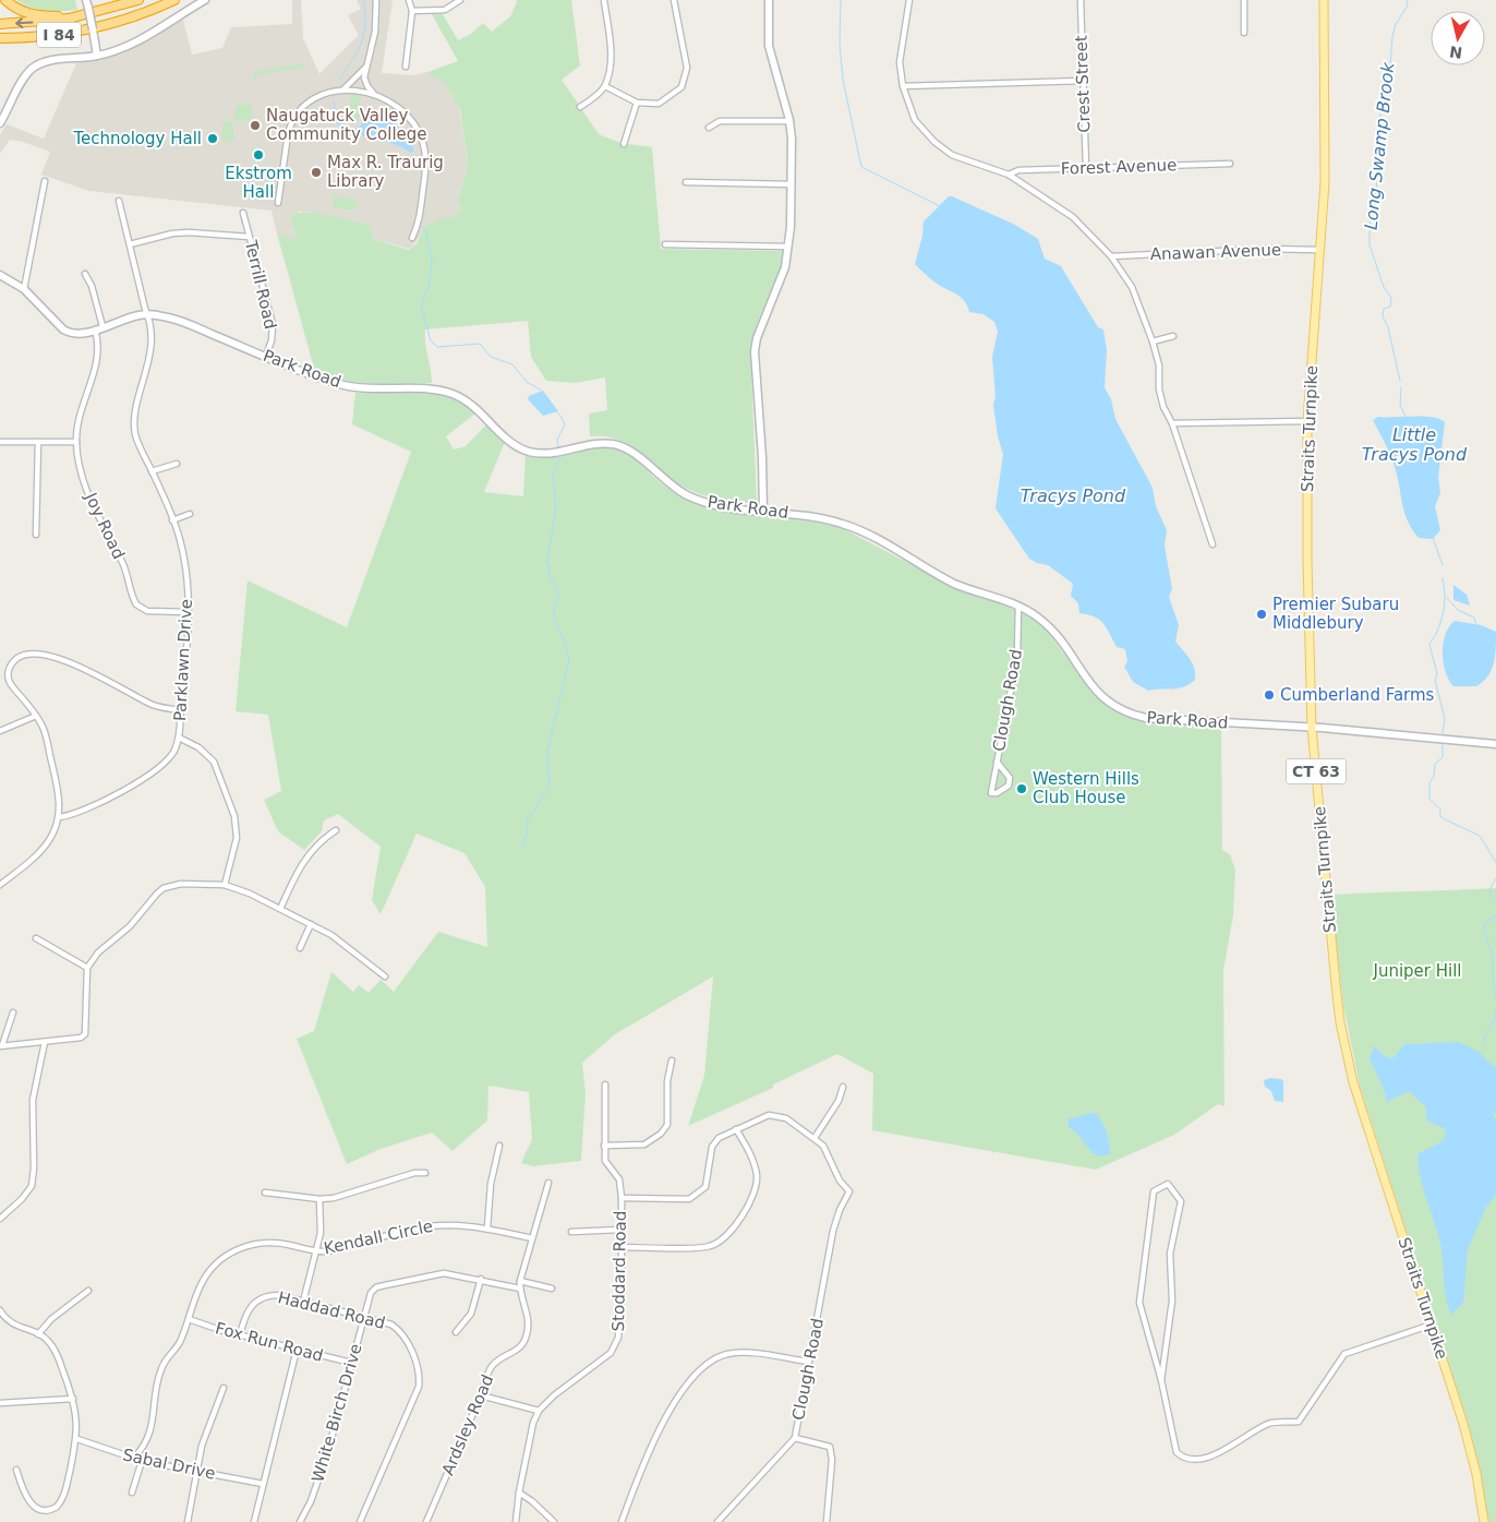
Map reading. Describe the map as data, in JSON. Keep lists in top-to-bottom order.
{
  "streets": {
    "highway": ["I 84"],
    "main road": ["Park Road", "Straits Turnpike", "CT 63"],
    "street": [
      "Crest Street",
      "Forest Avenue",
      "Anawan Avenue",
      "Terrill Road",
      "Joy Road",
      "Parklawn Drive",
      "Clough Road",
      "Kendall Circle",
      "Stoddard Road",
      "Haddad Road",
      "Fox Run Road",
      "White Birch Drive",
      "Ardsley Road",
      "Sabal Drive"
    ]
  },
  "crossings": [
    ["Crest Street", "Forest Avenue"],
    ["Anawan Avenue", "Straits Turnpike"],
    ["Terrill Road", "Park Road"],
    ["Park Road", "Straits Turnpike"],
    ["Park Road", "Joy Road"],
    ["Park Road", "Parklawn Drive"],
    ["Park Road", "Clough Road"],
    ["Joy Road", "Parklawn Drive"],
    ["Kendall Circle", "Fox Run Road"],
    ["Kendall Circle", "Ardsley Road"],
    ["Kendall Circle", "Sabal Drive"],
    ["Haddad Road", "Fox Run Road"],
    ["Haddad Road", "White Birch Drive"],
    ["Fox Run Road", "White Birch Drive"],
    ["White Birch Drive", "Ardsley Road"]
  ],
  "water": ["Long Swamp Brook", "Little Tracys Pond", "Tracys Pond"],
  "parks": ["Juniper Hill"],
  "places": [
    "Naugatuck Valley Community College",
    "Technology Hall",
    "Ekstrom Hall",
    "Max R. Traurig Library",
    "Premier Subaru Middlebury",
    "Cumberland Farms",
    "Western Hills Club House"
  ],
  "north": "bottom"
}
